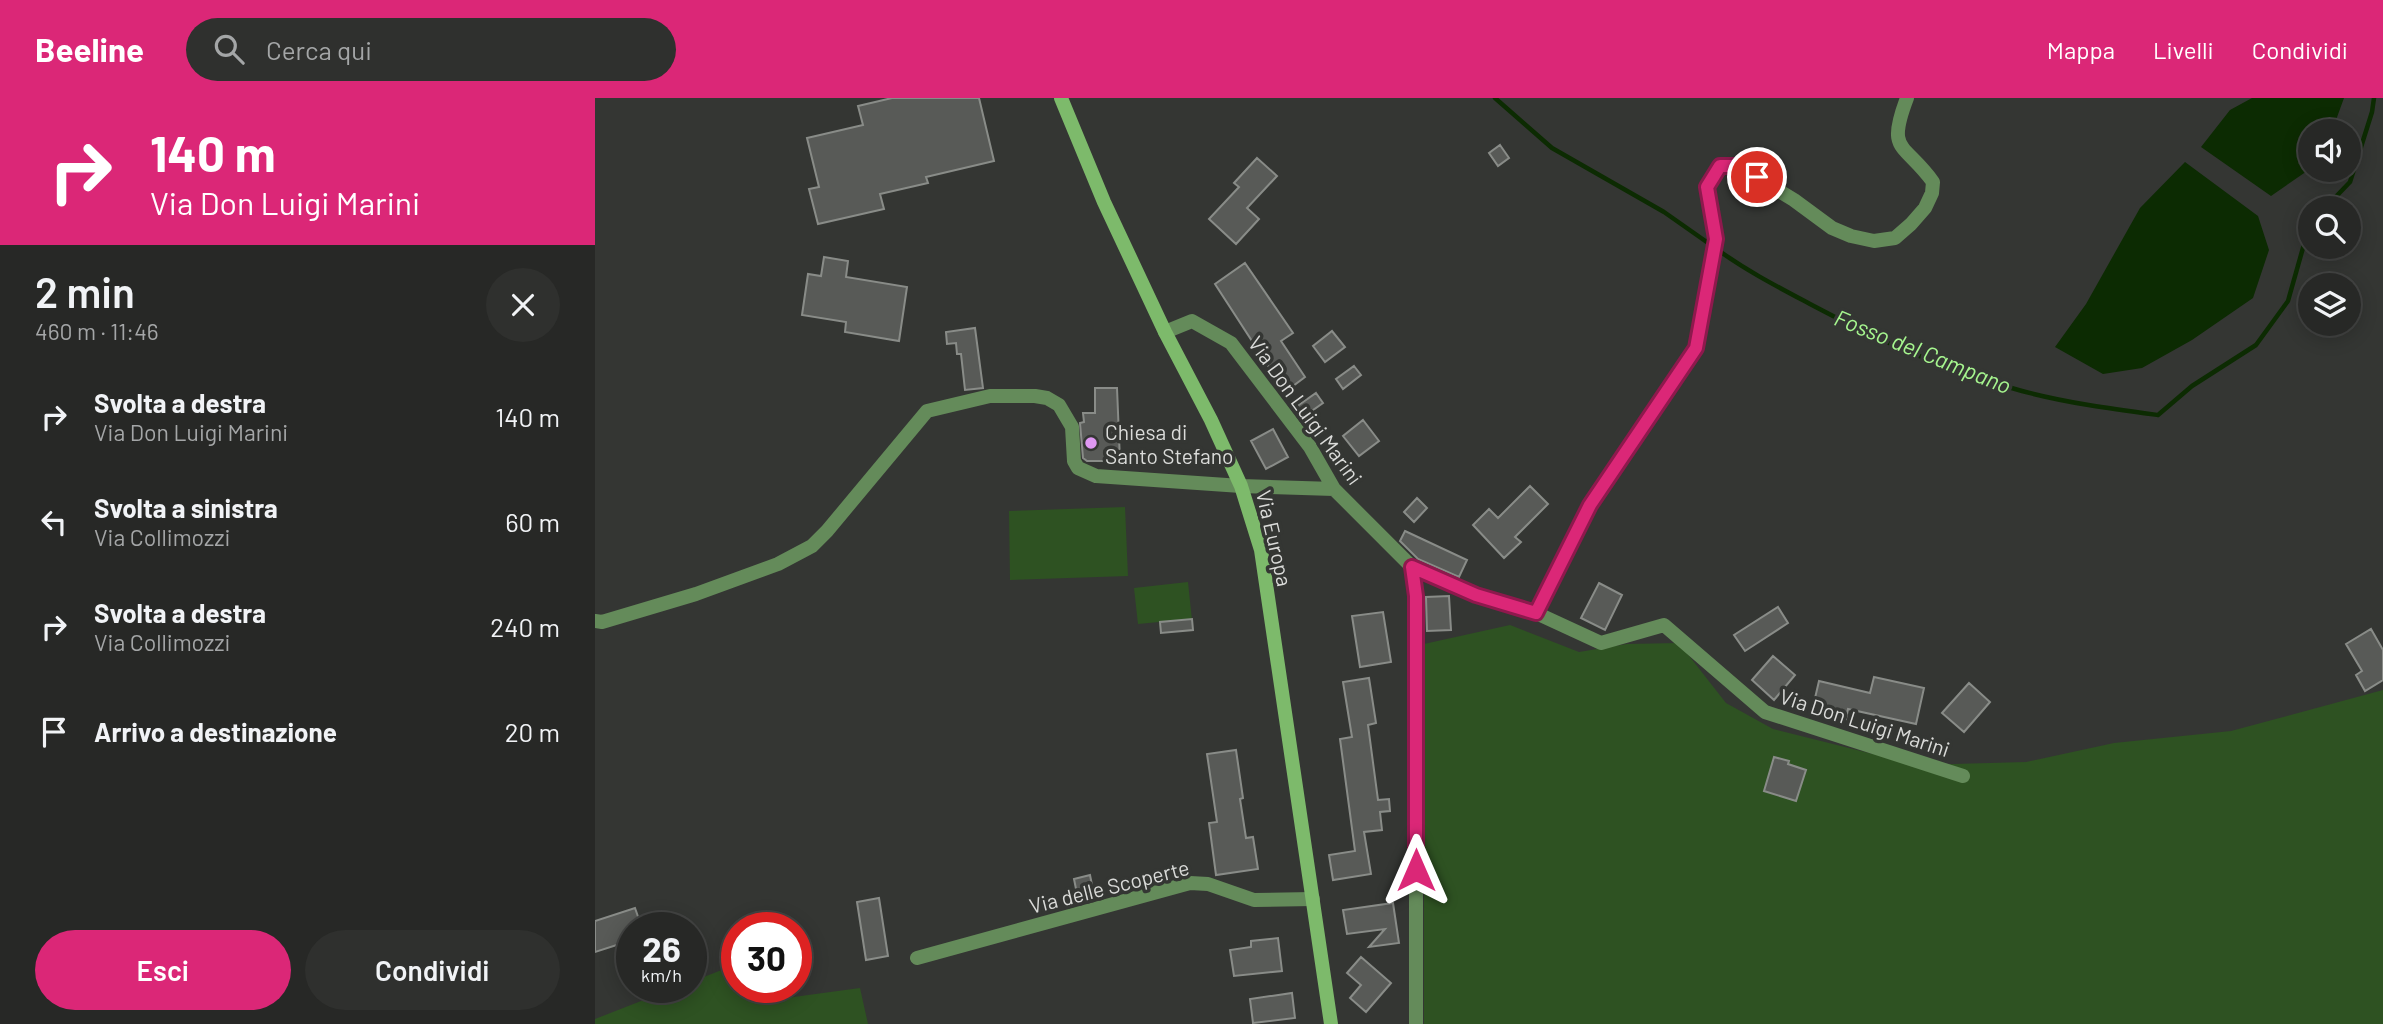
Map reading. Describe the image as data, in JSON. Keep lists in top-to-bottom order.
{
  "streets": {
    "main road": ["Via Europa"],
    "street": ["Via Don Luigi Marini", "Via delle Scoperte"]
  },
  "crossings": [
    ["Via Don Luigi Marini", "Via Europa"],
    ["Via Europa", "Via delle Scoperte"]
  ],
  "water": ["Fosso del Campano"],
  "places": ["Chiesa di Santo Stefano"],
  "page": {
    "header": "Beeline",
    "search": "Cerca qui",
    "nav": ["Mappa", "Livelli", "Condividi"],
    "turn": ["140 m", "Via Don Luigi Marini"],
    "heading": ["2 min", "460 m · 11:46"],
    "list": [
      {
        "name": "Svolta a destra",
        "note": "Via Don Luigi Marini",
        "value": "140 m"
      },
      {
        "name": "Svolta a sinistra",
        "note": "Via Collimozzi",
        "value": "60 m"
      },
      {
        "name": "Svolta a destra",
        "note": "Via Collimozzi",
        "value": "240 m"
      },
      {
        "name": "Arrivo a destinazione",
        "value": "20 m"
      }
    ],
    "speed": "26 km/h",
    "limit": "30",
    "buttons": ["Esci", "Condividi"]
  }
}
